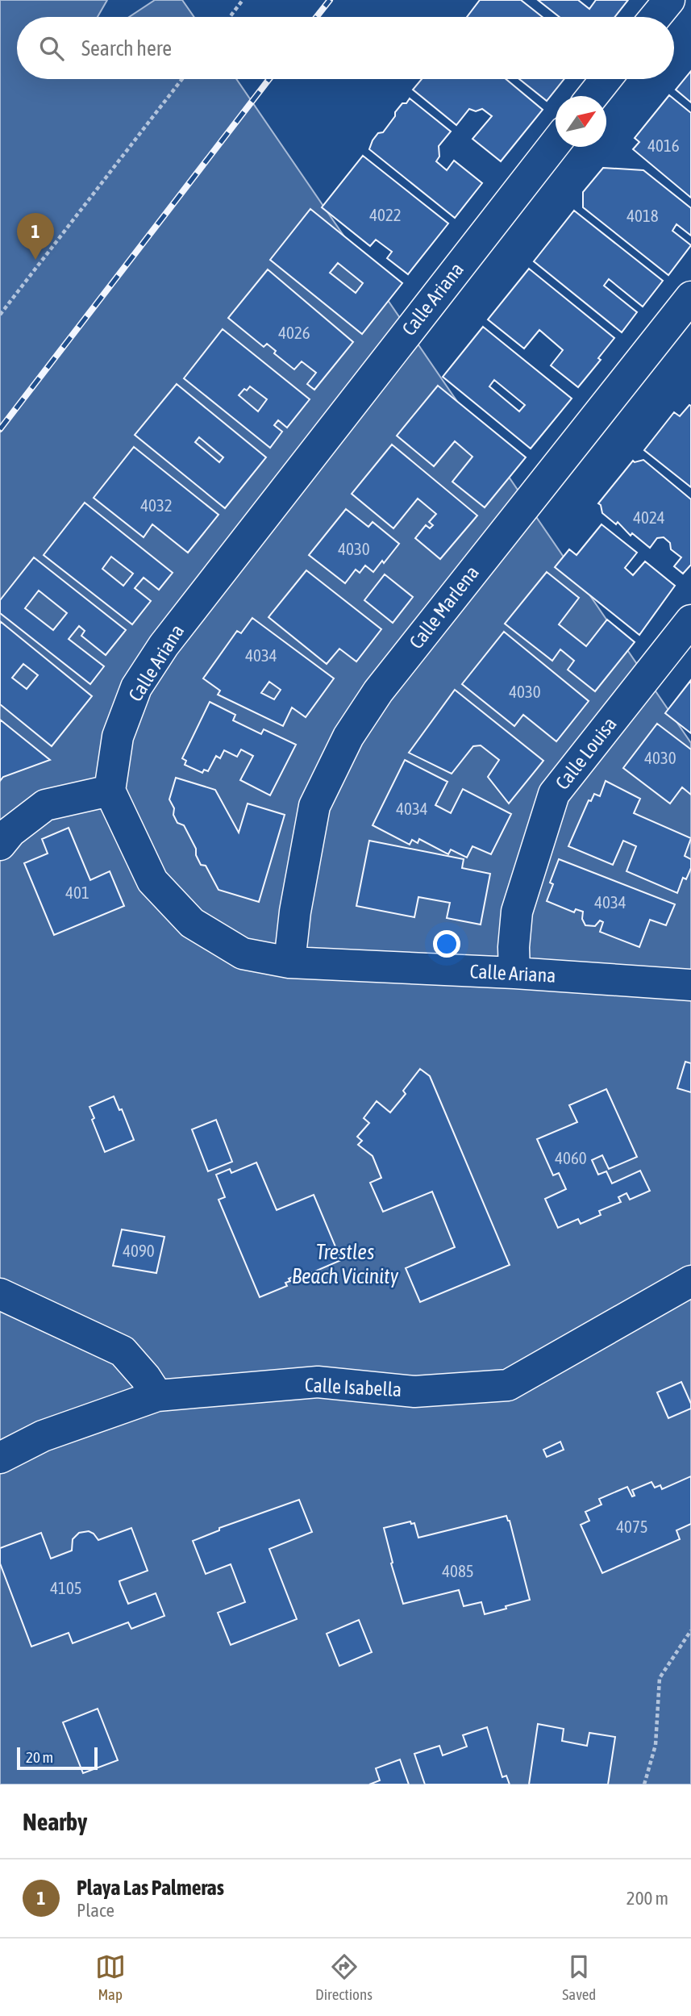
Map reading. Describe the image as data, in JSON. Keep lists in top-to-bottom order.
{
  "streets": {
    "street": [
      "Calle Ariana",
      "Calle Marlena",
      "Calle Louisa",
      "Calle Isabella"
    ]
  },
  "crossings": [
    ["Calle Ariana", "Calle Marlena"],
    ["Calle Ariana", "Calle Louisa"]
  ],
  "water": ["Trestles Beach Vicinity"],
  "house_numbers": [
    "4016",
    "4022",
    "4018",
    "4026",
    "4032",
    "4024",
    "4030",
    "4034",
    "4030",
    "4030",
    "4034",
    "401",
    "4034",
    "4060",
    "4090",
    "4075",
    "4085",
    "4105"
  ],
  "scale_bar": "20 m",
  "north": "top right",
  "page": {
    "search": "Search here",
    "pins": "1",
    "scale": "20 m",
    "heading": "Nearby",
    "list": [
      {
        "mark": "1",
        "name": "Playa Las Palmeras",
        "note": "Place",
        "value": "200 m"
      }
    ],
    "nav": ["Map", "Directions", "Saved"]
  }
}
